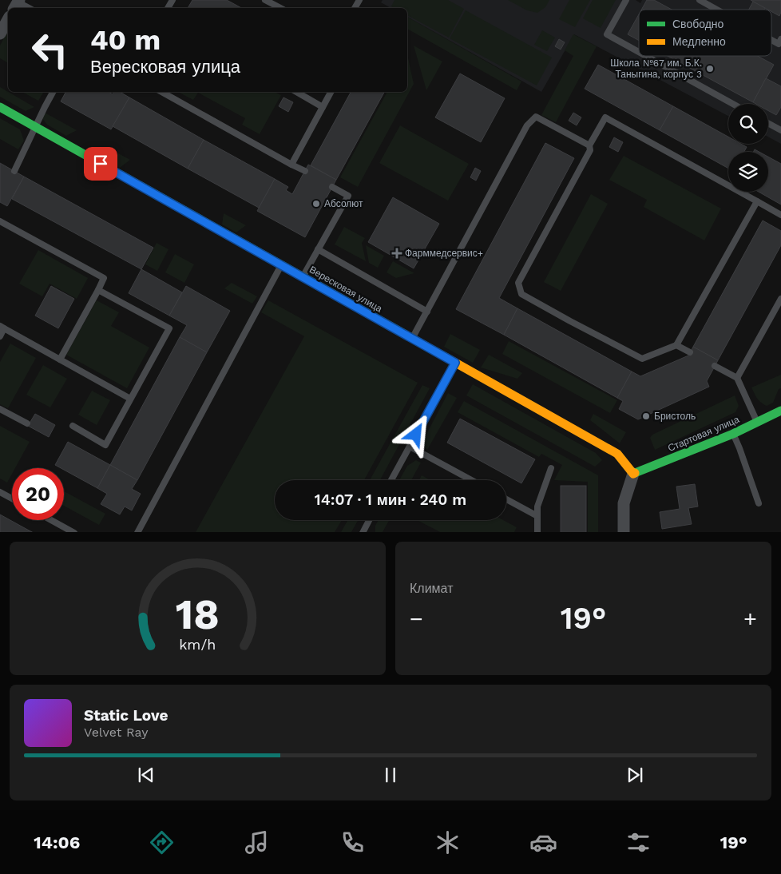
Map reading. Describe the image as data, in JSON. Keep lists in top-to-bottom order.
{
  "streets": {
    "street": ["Вересковая улица", "Стартовая улица"]
  },
  "crossings": [
    ["Вересковая улица", "Стартовая улица"]
  ],
  "places": {
    "other": ["Школа №67 им. Б.К. Таныгина, корпус 3", "Абсолют", "Бристоль"],
    "health": ["Фарммедсервис+"]
  },
  "legend": ["Свободно", "Медленно"],
  "page": {
    "turn": ["40 m", "Вересковая улица"],
    "limit": "20",
    "trip": "14:07 · 1 мин · 240 m",
    "tile": "Климат",
    "heat": ["−", "19°", "+"],
    "song": ["Static Love", "Velvet Ray"],
    "tabs": ["14:06", "19°"],
    "gauge": ["18", "km/h"]
  }
}
